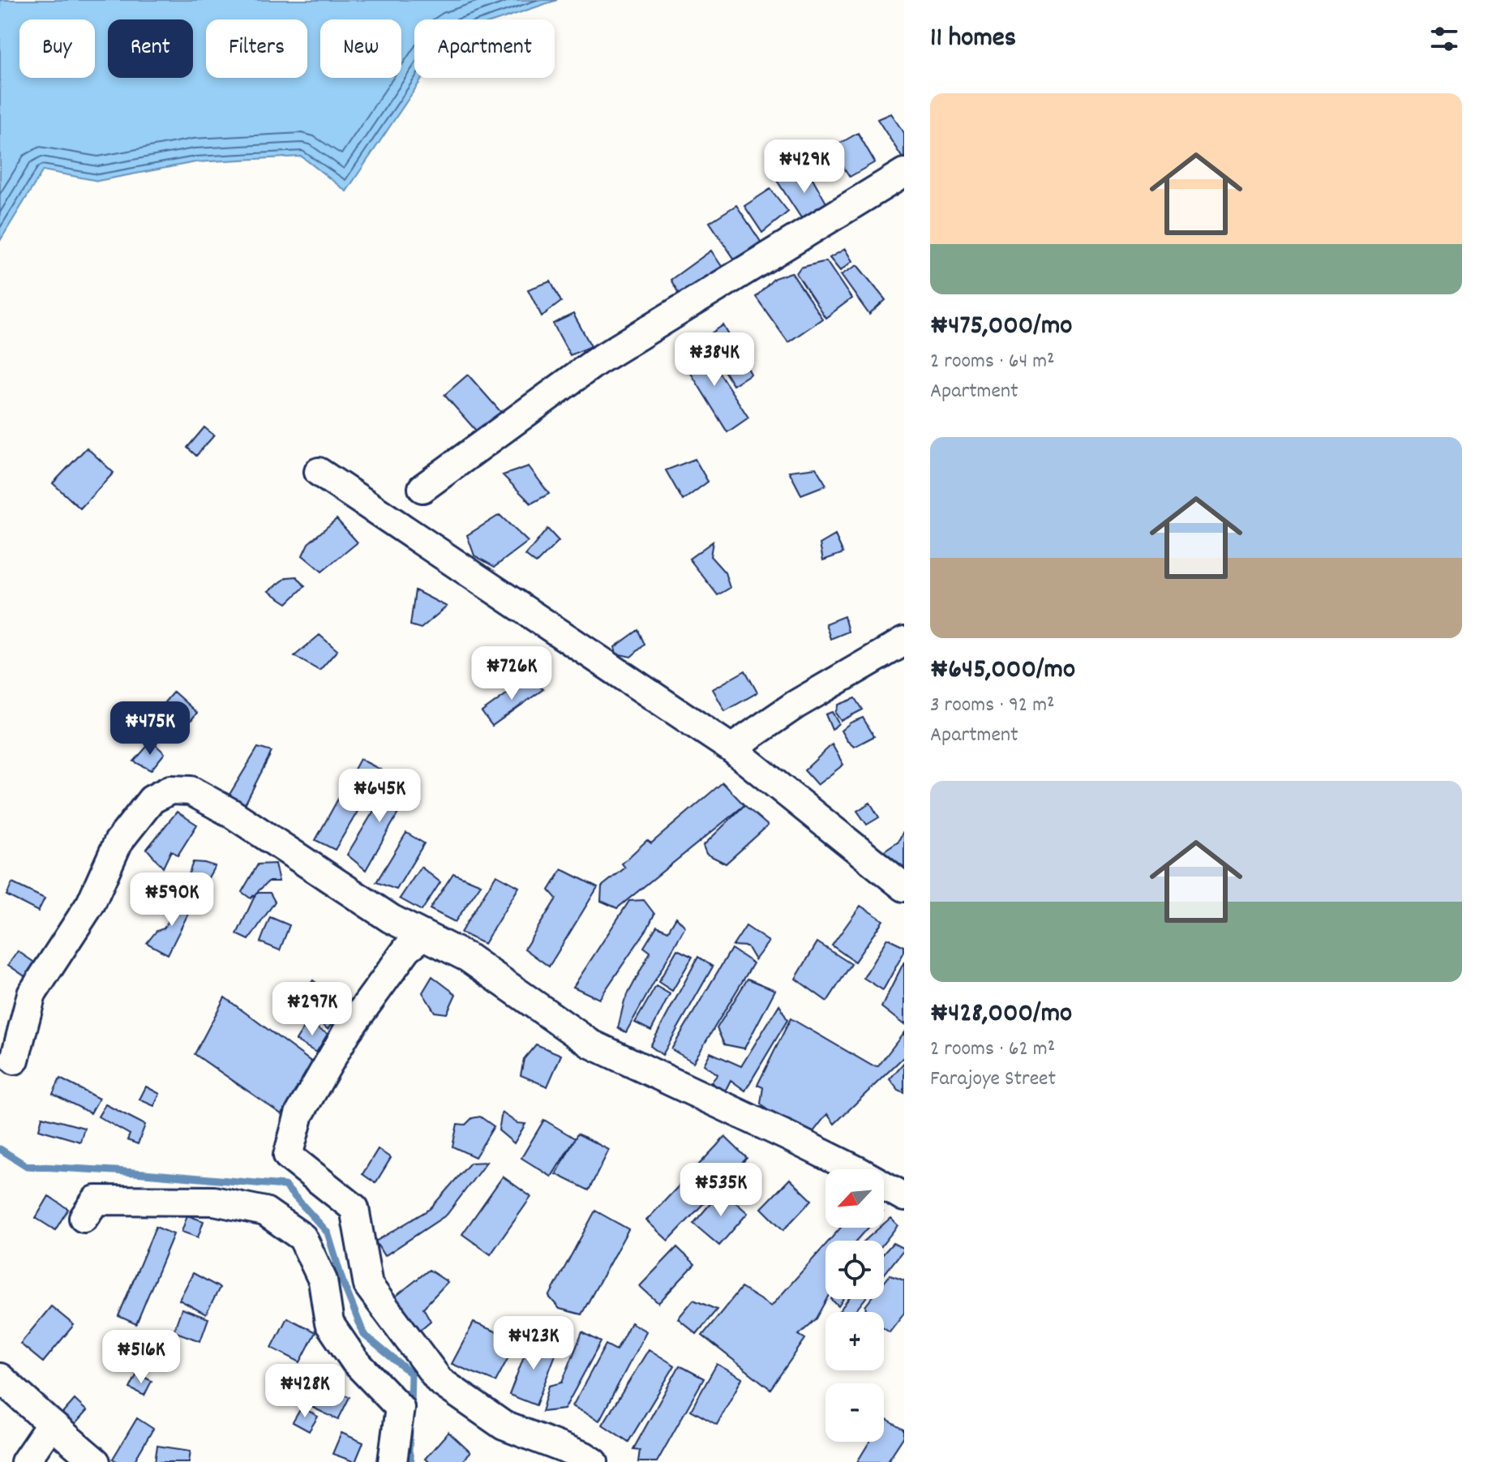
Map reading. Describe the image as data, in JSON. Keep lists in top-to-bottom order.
{
  "north": "bottom left",
  "page": {
    "heading": "11 homes",
    "chip": [
      "Buy",
      "Rent",
      "Filters",
      "New",
      "Apartment"
    ],
    "list": [
      {
        "name": "₦475,000/mo",
        "note": "2 rooms · 64 m² · Apartment"
      },
      {
        "name": "₦645,000/mo",
        "note": "3 rooms · 92 m² · Apartment"
      },
      {
        "name": "₦428,000/mo",
        "note": "2 rooms · 62 m² · Farajoye Street"
      }
    ],
    "price": [
      "₦429K",
      "₦384K",
      "₦726K",
      "₦475K",
      "₦645K",
      "₦590K",
      "₦297K",
      "₦535K",
      "₦423K",
      "₦516K",
      "₦428K"
    ],
    "map_buttons": ["+", "−"]
  }
}
